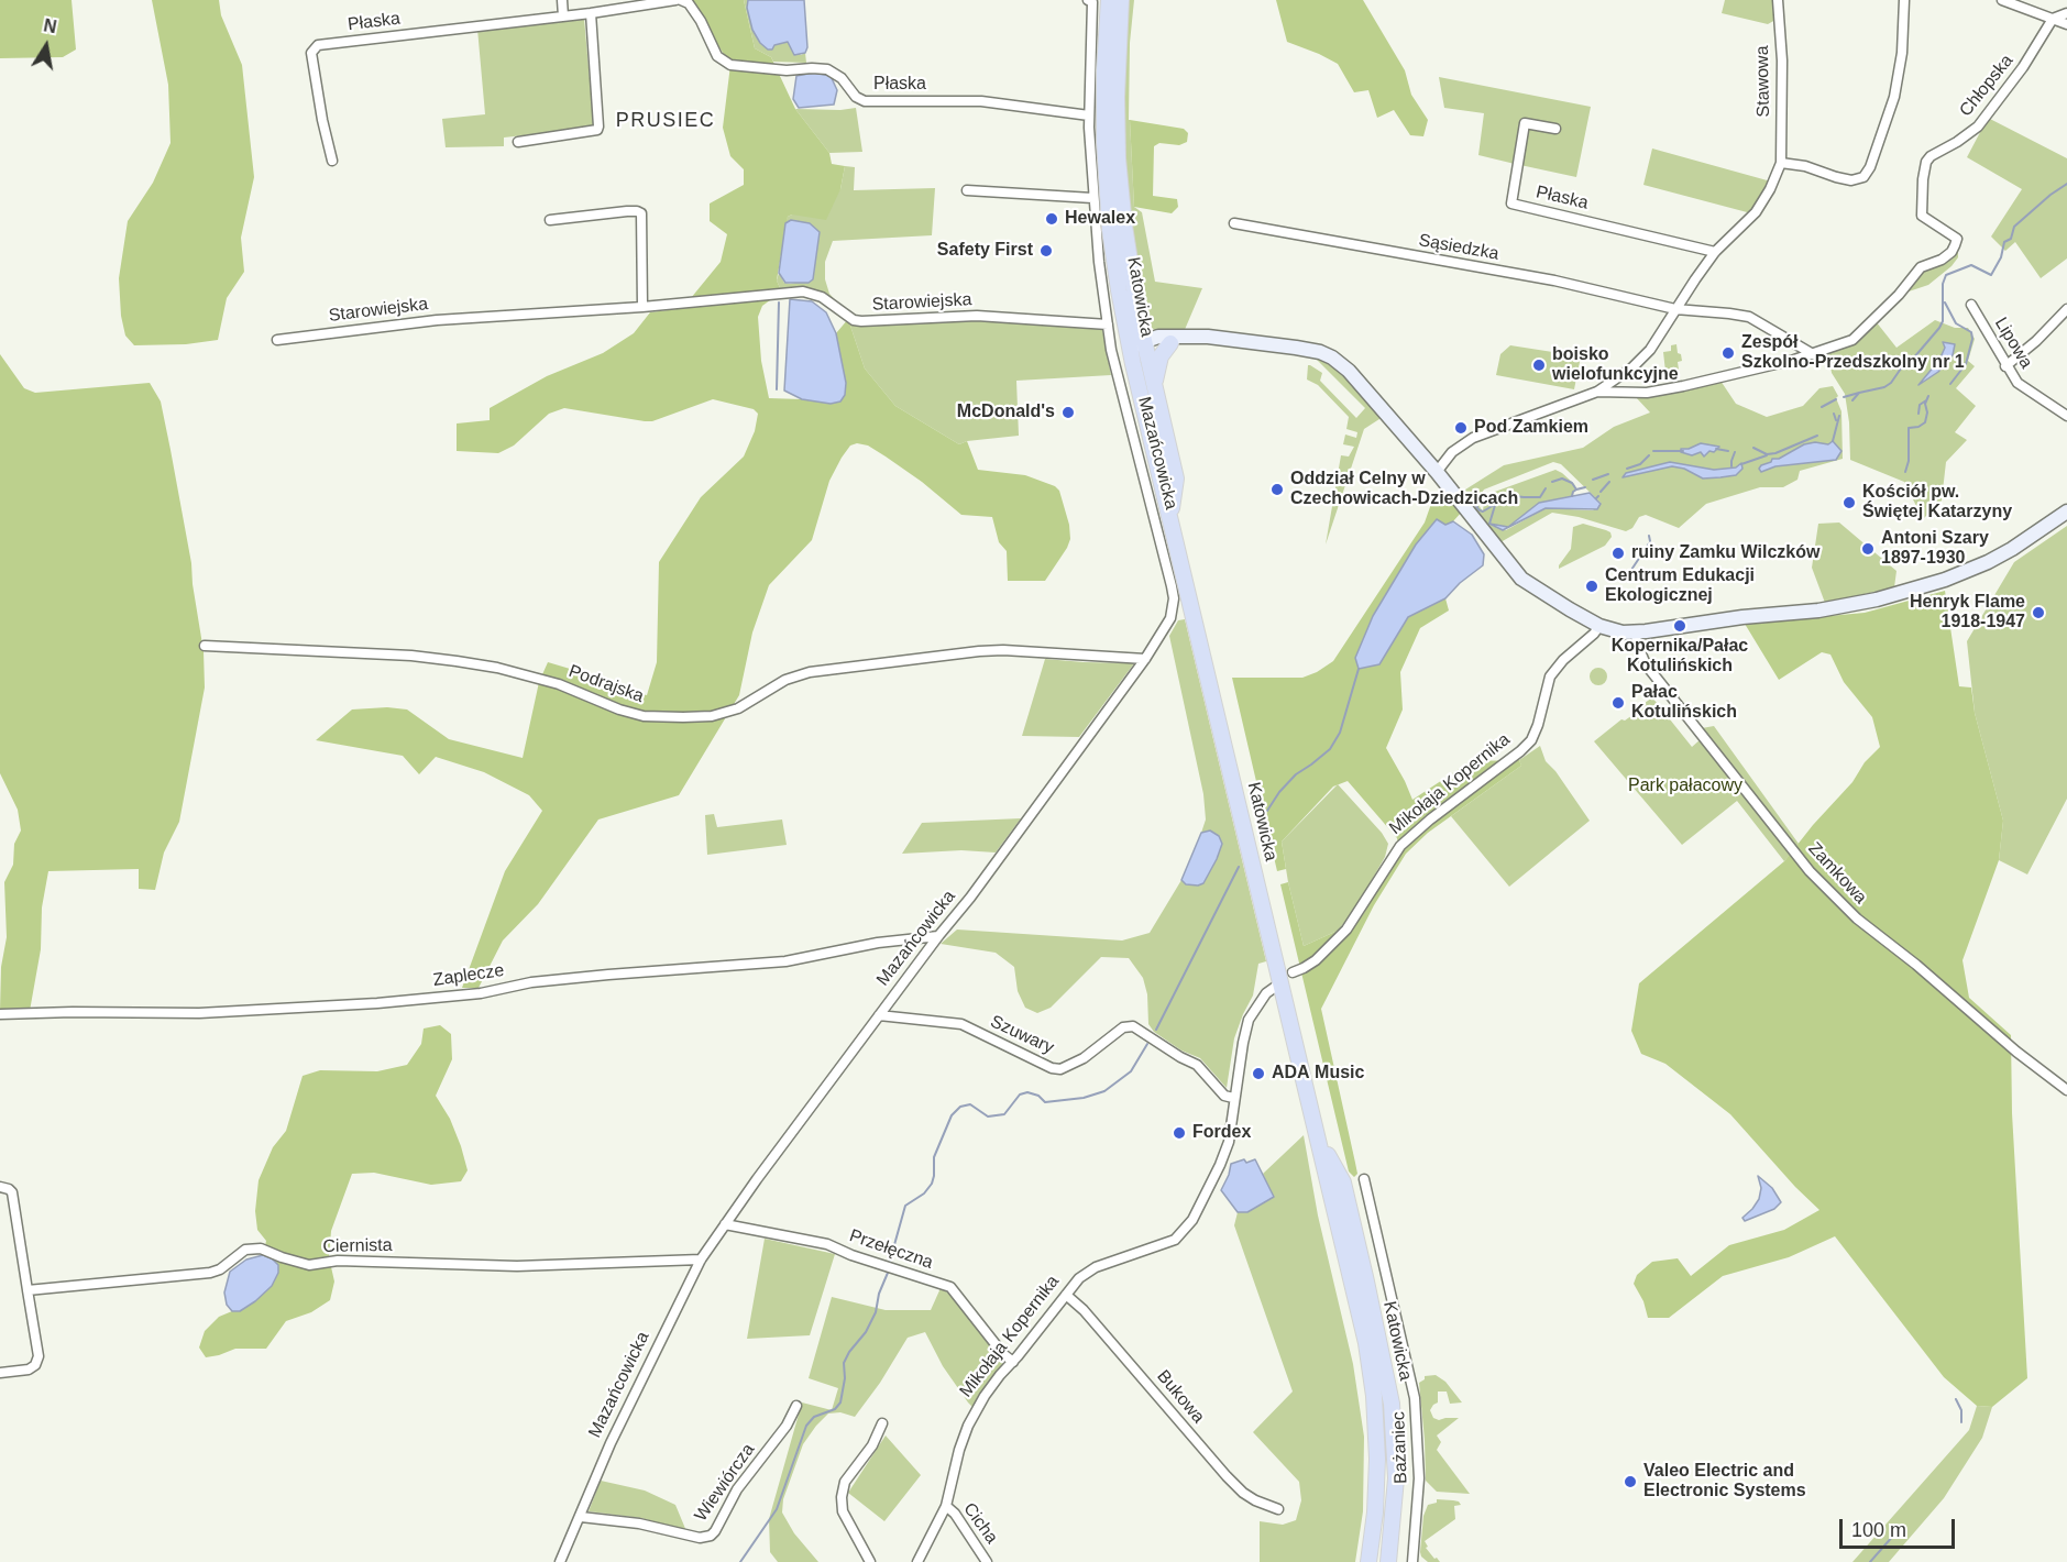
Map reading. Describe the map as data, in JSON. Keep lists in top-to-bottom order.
{
  "streets": {
    "main road": ["Katowicka"],
    "street": [
      "Płaska",
      "Stawowa",
      "Chłopska",
      "Sąsiedzka",
      "Starowiejska",
      "Lipowa",
      "Mazańcowicka",
      "Podrajska",
      "Mikołaja Kopernika",
      "Zamkowa",
      "Zaplecze",
      "Szuwary",
      "Ciernista",
      "Przełęczna",
      "Bukowa",
      "Bażaniec",
      "Wiewiórcza",
      "Cicha"
    ]
  },
  "crossings": [
    ["Katowicka", "Mikołaja Kopernika"],
    ["Mazańcowicka", "Podrajska"],
    ["Mazańcowicka", "Zaplecze"],
    ["Mazańcowicka", "Szuwary"],
    ["Mazańcowicka", "Ciernista"],
    ["Mazańcowicka", "Przełęczna"],
    ["Mazańcowicka", "Wiewiórcza"],
    ["Mikołaja Kopernika", "Szuwary"],
    ["Mikołaja Kopernika", "Przełęczna"],
    ["Mikołaja Kopernika", "Bukowa"],
    ["Mikołaja Kopernika", "Cicha"]
  ],
  "districts": ["PRUSIEC"],
  "parks": ["Park pałacowy"],
  "places": [
    "Hewalex",
    "Safety First",
    "Zespół Szkolno-Przedszkolny nr 1",
    "boisko wielofunkcyjne",
    "McDonald's",
    "Pod Zamkiem",
    "Oddział Celny w Czechowicach-Dziedzicach",
    "Kościół pw. Świętej Katarzyny",
    "Antoni Szary 1897-1930",
    "ruiny Zamku Wilczków",
    "Centrum Edukacji Ekologicznej",
    "Henryk Flame 1918-1947",
    "Kopernika/Pałac Kotulińskich",
    "Pałac Kotulińskich",
    "ADA Music",
    "Fordex",
    "Valeo Electric and Electronic Systems"
  ],
  "scale_bar": "100 m",
  "north": "top"
}
